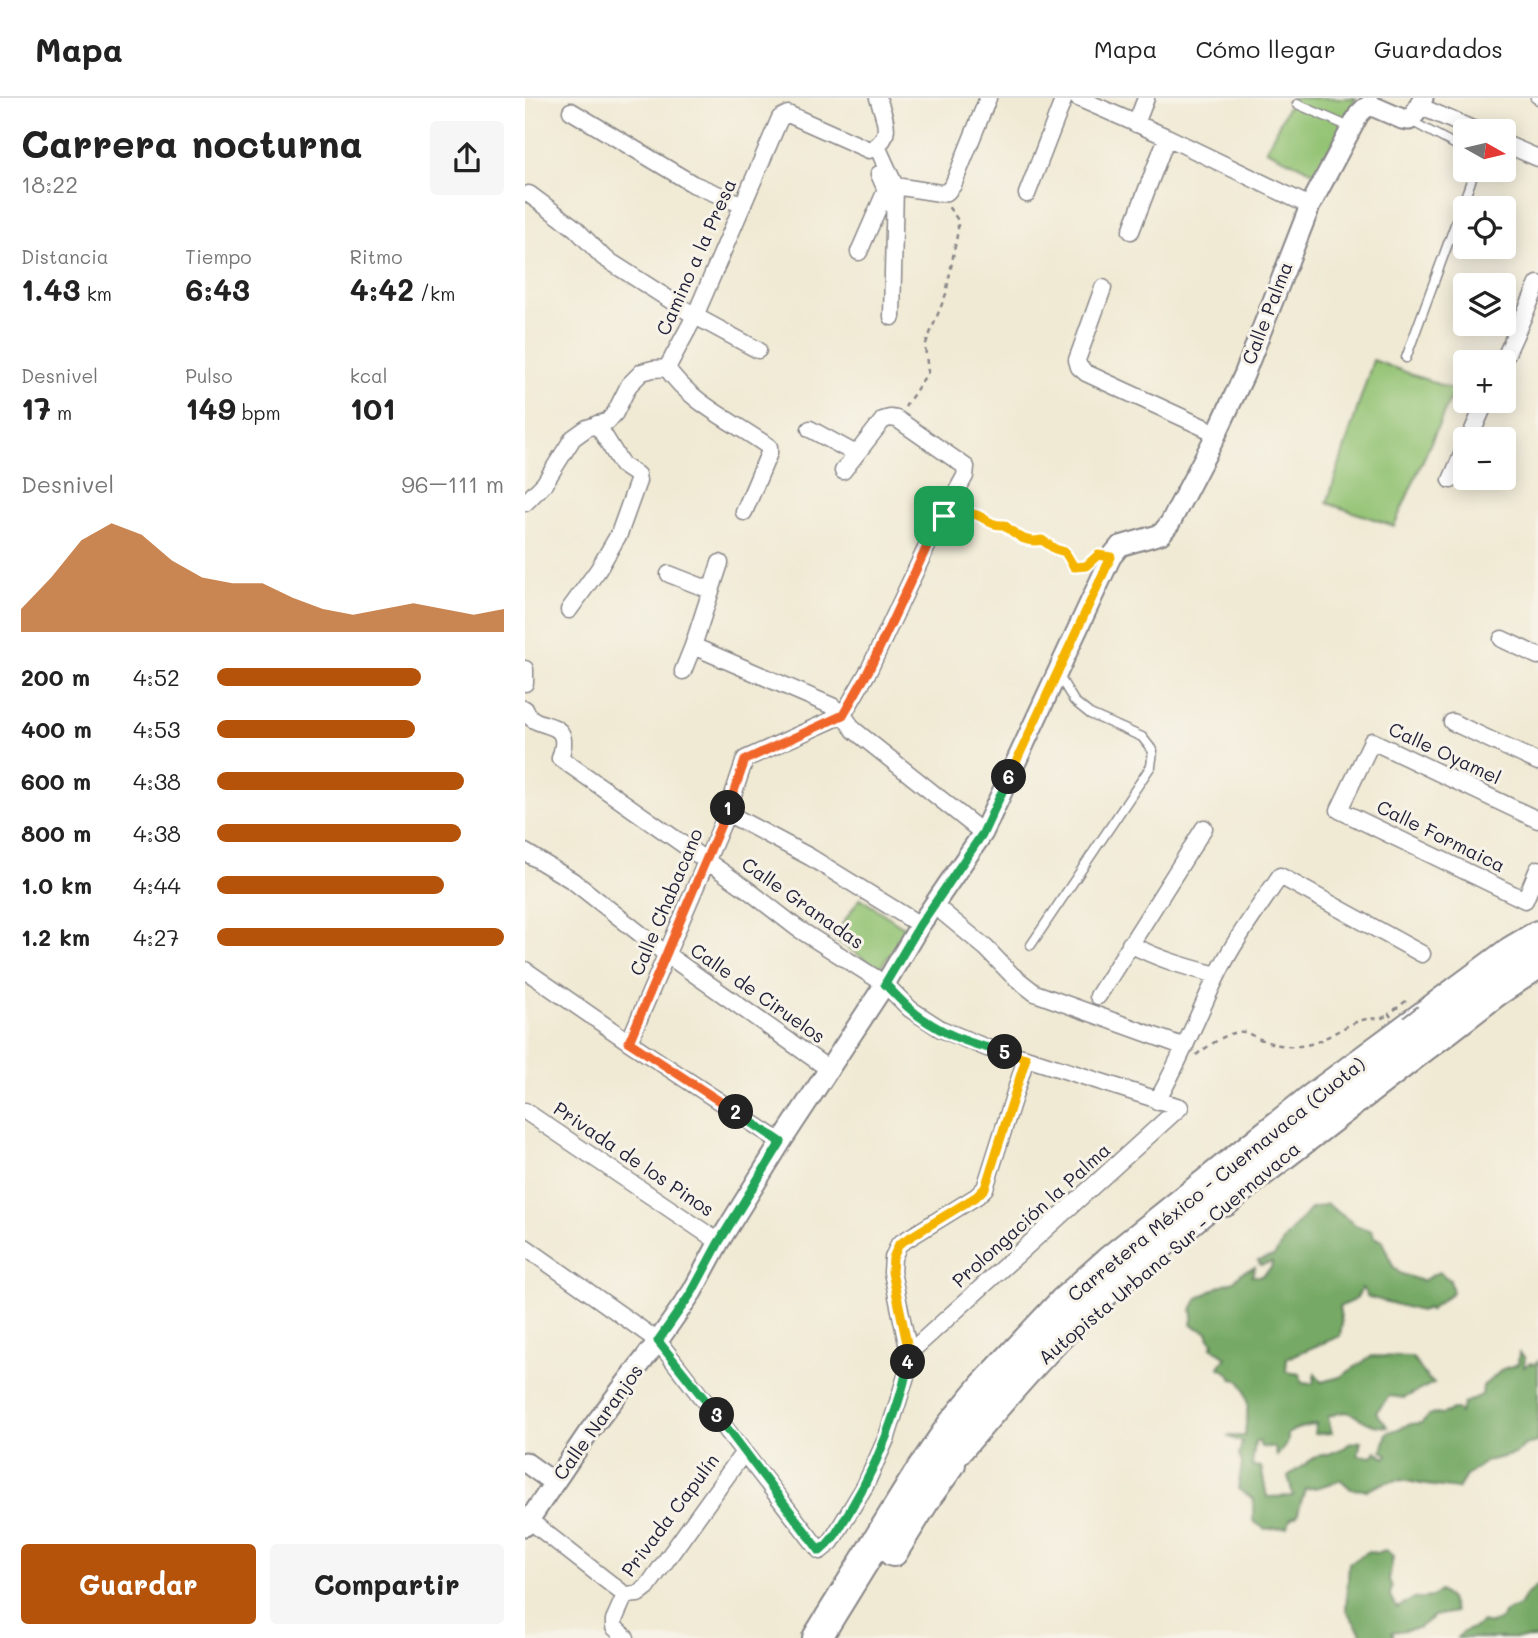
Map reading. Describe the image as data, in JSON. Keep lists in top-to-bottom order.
{
  "streets": {
    "highway": ["Carretera México - Cuernavaca (Cuota)", "Autopista Urbana Sur - Cuernavaca"],
    "street": [
      "Camino a la Presa",
      "Calle Palma",
      "Calle Oyamel",
      "Calle Formaica",
      "Calle Chabacano",
      "Calle Granadas",
      "Calle de Ciruelos",
      "Privada de los Pinos",
      "Prolongación la Palma",
      "Calle Naranjos",
      "Privada Capulín"
    ]
  },
  "crossings": [
    ["Calle Palma", "Calle Naranjos"],
    ["Calle Oyamel", "Calle Formaica"],
    ["Calle Chabacano", "Calle Granadas"],
    ["Calle Chabacano", "Calle de Ciruelos"],
    ["Calle Granadas", "Prolongación la Palma"],
    ["Calle Granadas", "Calle Naranjos"],
    ["Calle de Ciruelos", "Calle Naranjos"],
    ["Privada de los Pinos", "Calle Naranjos"],
    ["Carretera México - Cuernavaca (Cuota)", "Autopista Urbana Sur - Cuernavaca"]
  ],
  "north": "right",
  "page": {
    "header": "Mapa",
    "nav": ["Mapa", "Cómo llegar", "Guardados"],
    "heading": ["Carrera nocturna", "18:22"],
    "map_buttons": ["+", "−"],
    "stats": [
      ["Distancia", "1.43 km"],
      ["Tiempo", "6:43"],
      ["Ritmo", "4:42 /km"],
      ["Desnivel", "17 m"],
      ["Pulso", "149 bpm"],
      ["kcal", "101"]
    ],
    "chart": ["Desnivel", "96–111 m"],
    "list": [
      {
        "name": "200 m",
        "note": "4:52"
      },
      {
        "name": "400 m",
        "note": "4:53"
      },
      {
        "name": "600 m",
        "note": "4:38"
      },
      {
        "name": "800 m",
        "note": "4:38"
      },
      {
        "name": "1.0 km",
        "note": "4:44"
      },
      {
        "name": "1.2 km",
        "note": "4:27"
      }
    ],
    "pins": [
      "6",
      "1",
      "5",
      "2",
      "4",
      "3"
    ],
    "buttons": ["Guardar", "Compartir"]
  }
}
